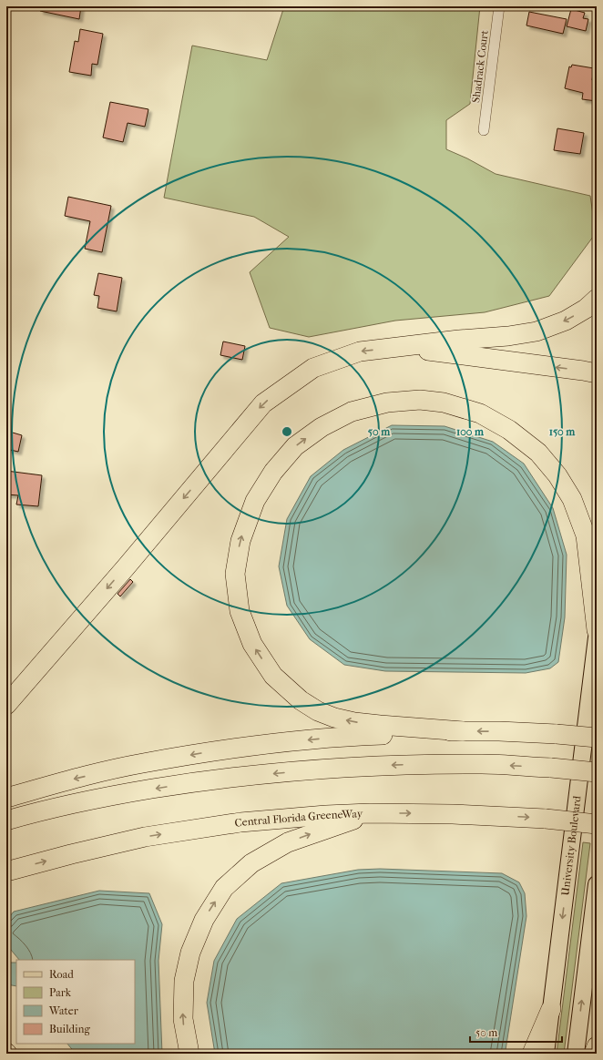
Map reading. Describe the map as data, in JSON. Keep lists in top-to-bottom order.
{
  "streets": {
    "highway": ["Central Florida GreeneWay"],
    "main road": ["University Boulevard"],
    "street": ["Shadrack Court"]
  },
  "legend": [
    "Road",
    "Park",
    "Water",
    "Building"
  ],
  "scale_bar": "50 m",
  "rings": ["50 m", "100 m", "150 m"]
}
